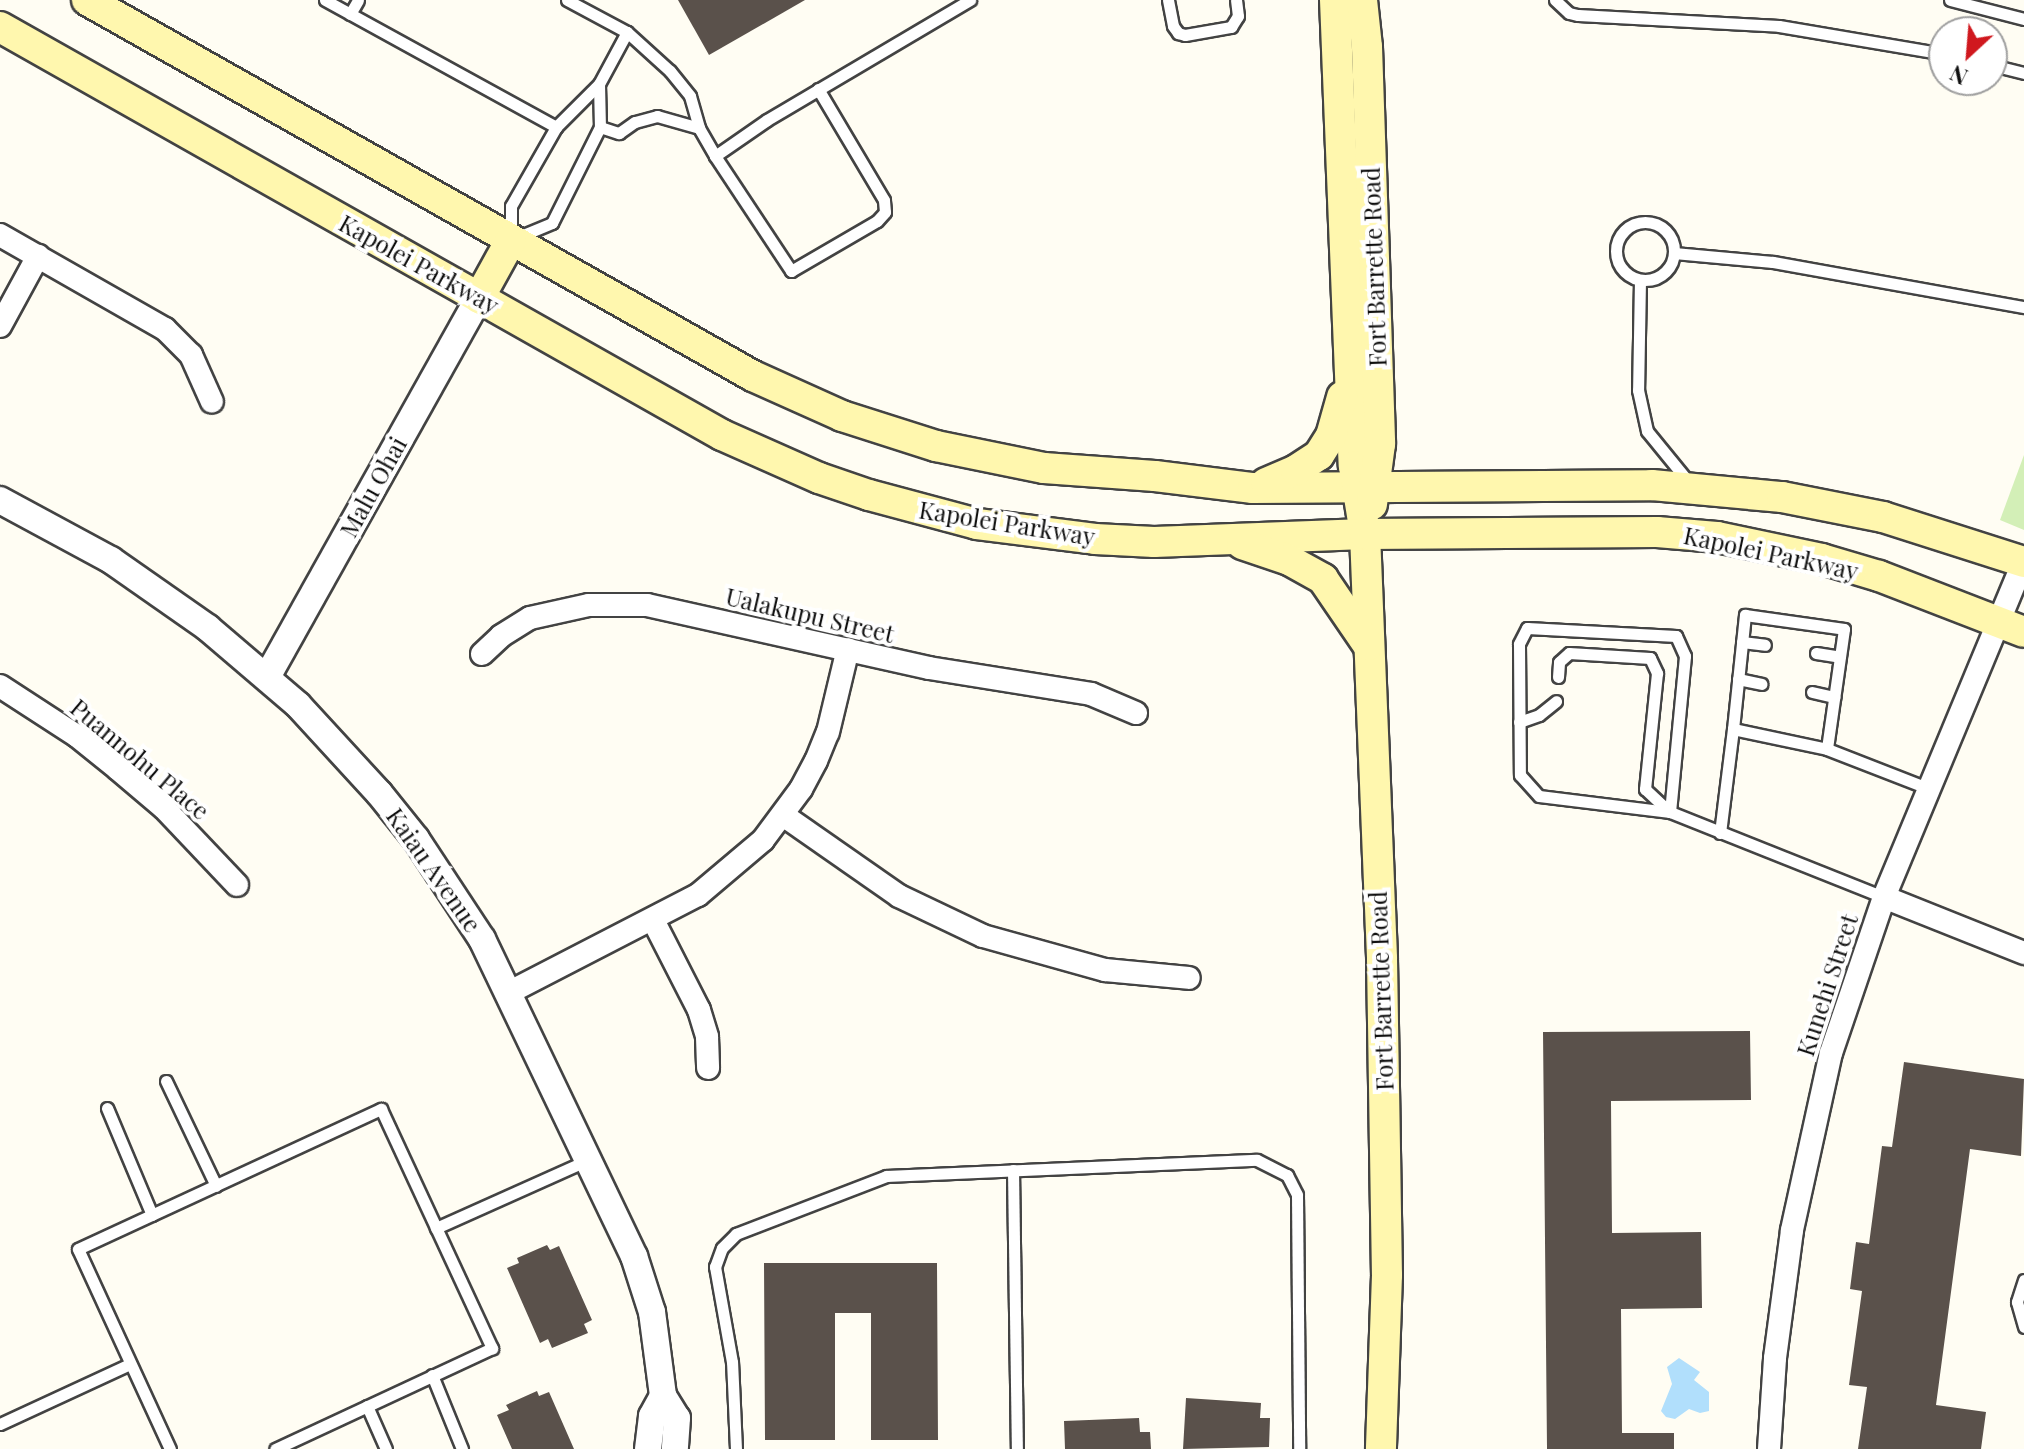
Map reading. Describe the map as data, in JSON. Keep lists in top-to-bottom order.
{
  "streets": {
    "main road": ["Kapolei Parkway", "Fort Barrette Road"],
    "street": [
      "Malu Ohai",
      "Ualakupu Street",
      "Puannohu Place",
      "Kaiau Avenue",
      "Kunehi Street"
    ]
  },
  "crossings": [
    ["Kapolei Parkway", "Fort Barrette Road"],
    ["Kapolei Parkway", "Malu Ohai"],
    ["Kapolei Parkway", "Kunehi Street"],
    ["Malu Ohai", "Kaiau Avenue"]
  ],
  "north": "bottom left"
}
